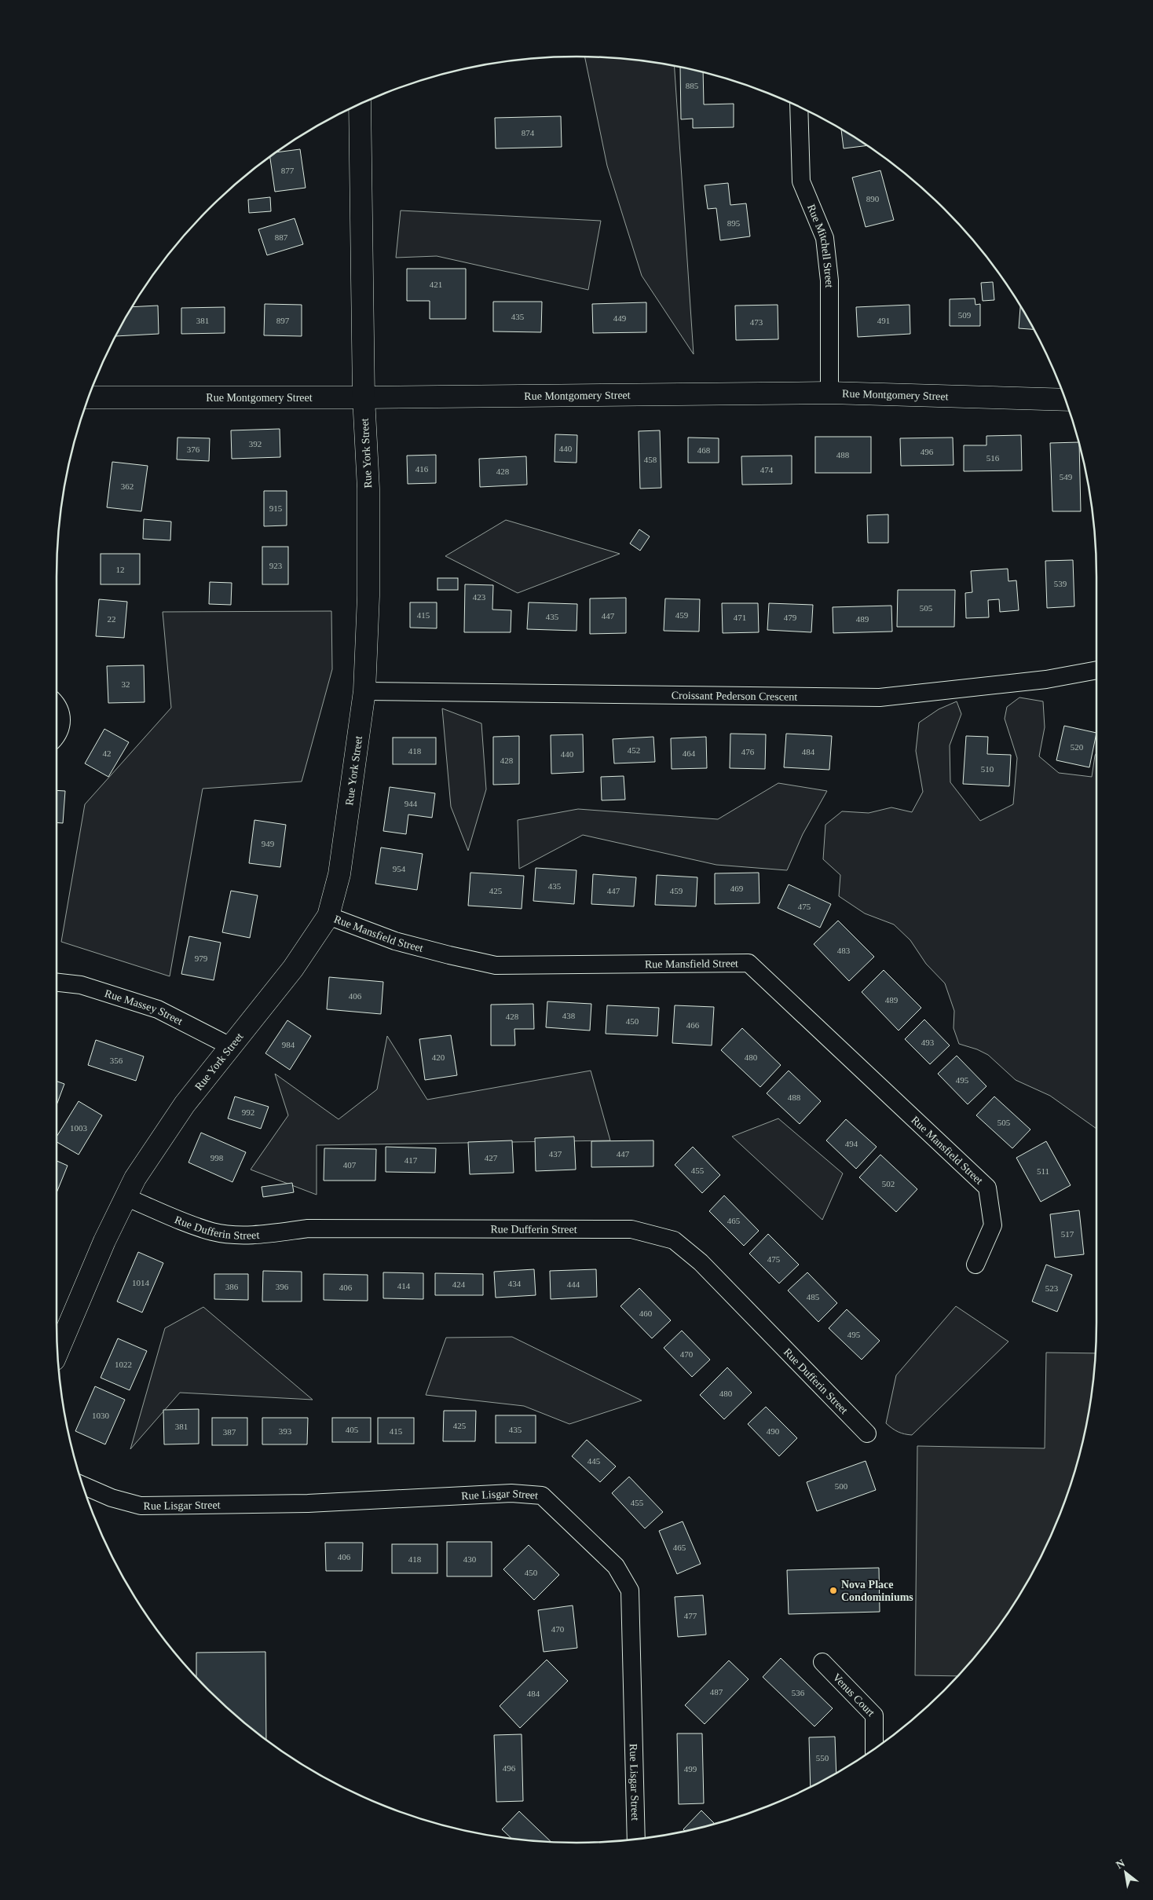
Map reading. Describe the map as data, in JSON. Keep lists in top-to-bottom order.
{
  "streets": {
    "street": [
      "Rue Mitchell Street",
      "Rue Montgomery Street",
      "Rue York Street",
      "Croissant Pederson Crescent",
      "Rue Mansfield Street",
      "Rue Massey Street",
      "Rue Dufferin Street",
      "Rue Lisgar Street",
      "Venus Court"
    ]
  },
  "crossings": [
    ["Rue Mitchell Street", "Rue Montgomery Street"],
    ["Rue Montgomery Street", "Rue York Street"],
    ["Rue York Street", "Croissant Pederson Crescent"],
    ["Rue York Street", "Rue Mansfield Street"],
    ["Rue York Street", "Rue Massey Street"],
    ["Rue York Street", "Rue Dufferin Street"]
  ],
  "places": ["Nova Place Condominiums"],
  "house_numbers": [
    "885",
    "874",
    "877",
    "890",
    "895",
    "887",
    "421",
    "509",
    "435",
    "449",
    "381",
    "897",
    "491",
    "473",
    "392",
    "440",
    "376",
    "468",
    "496",
    "488",
    "516",
    "458",
    "416",
    "474",
    "428",
    "549",
    "362",
    "915",
    "923",
    "12",
    "539",
    "423",
    "505",
    "415",
    "459",
    "447",
    "435",
    "471",
    "479",
    "22",
    "489",
    "32",
    "520",
    "452",
    "418",
    "476",
    "484",
    "42",
    "464",
    "440",
    "428",
    "510",
    "944",
    "949",
    "954",
    "435",
    "469",
    "425",
    "447",
    "459",
    "475",
    "483",
    "979",
    "406",
    "489",
    "438",
    "428",
    "450",
    "466",
    "493",
    "984",
    "420",
    "480",
    "356",
    "495",
    "488",
    "992",
    "505",
    "1003",
    "494",
    "437",
    "447",
    "998",
    "427",
    "417",
    "407",
    "455",
    "511",
    "502",
    "465",
    "517",
    "475",
    "1014",
    "434",
    "424",
    "444",
    "414",
    "386",
    "396",
    "406",
    "523",
    "485",
    "460",
    "495",
    "470",
    "1022",
    "480",
    "1030",
    "425",
    "381",
    "405",
    "435",
    "393",
    "415",
    "490",
    "387",
    "445",
    "500",
    "455",
    "465",
    "406",
    "418",
    "430",
    "450",
    "477",
    "470",
    "487",
    "536",
    "484",
    "550",
    "496",
    "499"
  ],
  "north": "top left"
}
